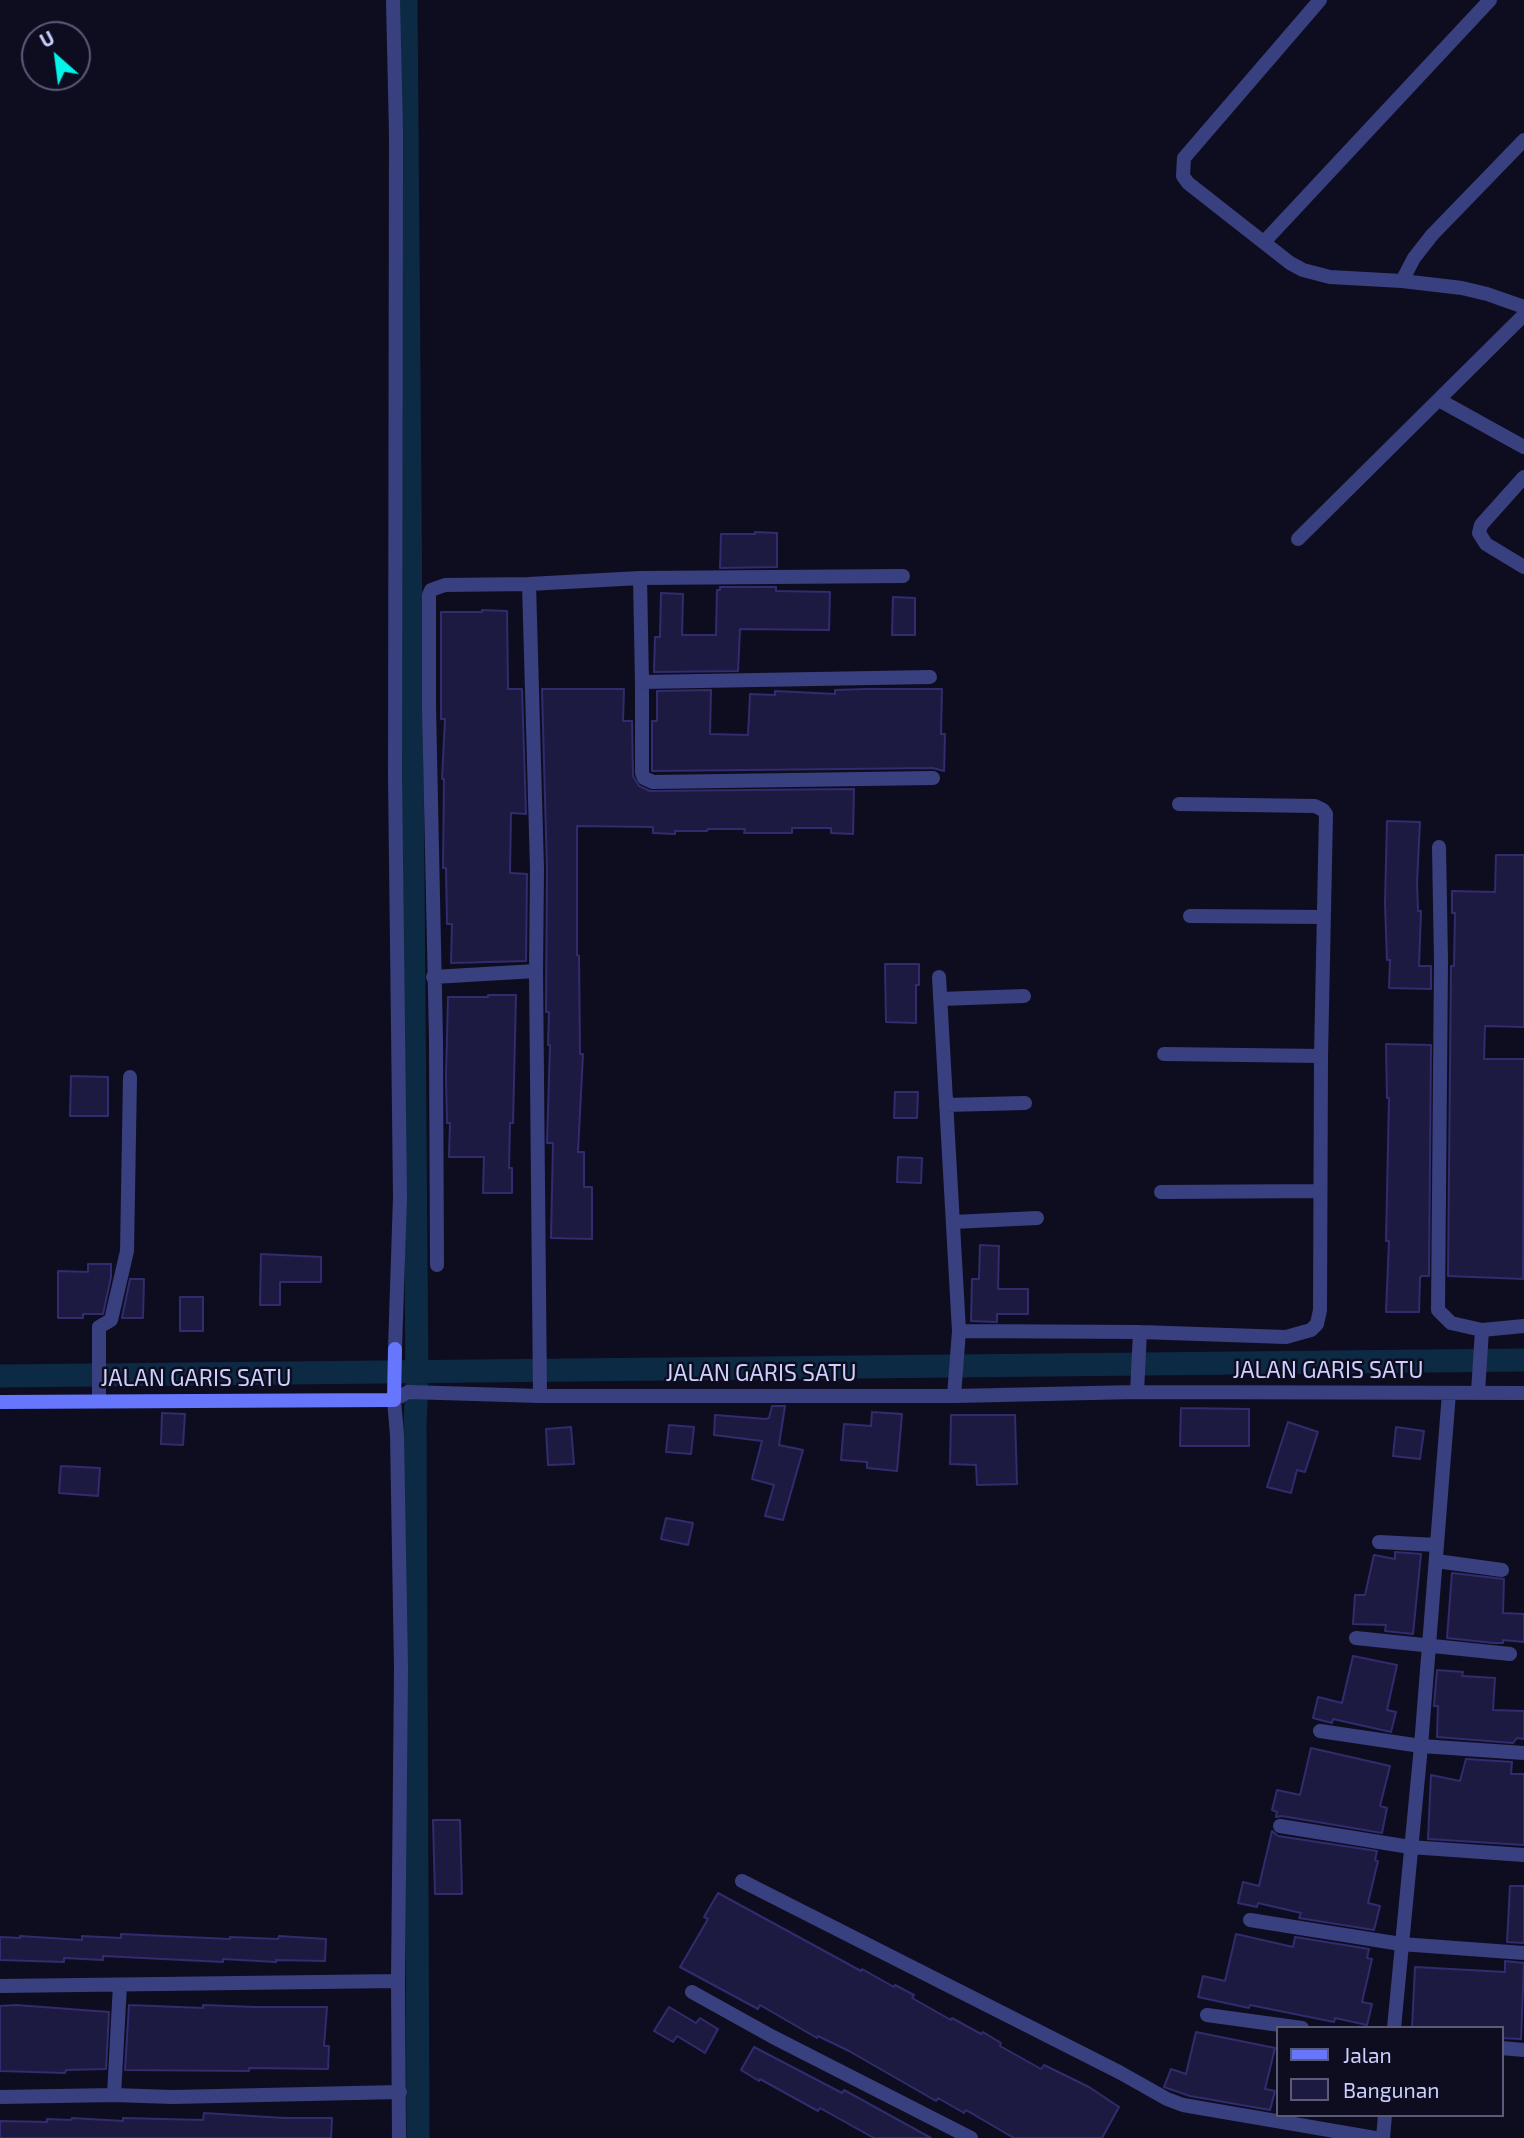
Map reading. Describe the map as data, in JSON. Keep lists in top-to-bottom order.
{
  "streets": {
    "street": ["JALAN GARIS SATU"]
  },
  "legend": ["Jalan", "Bangunan"],
  "north": "top left"
}
